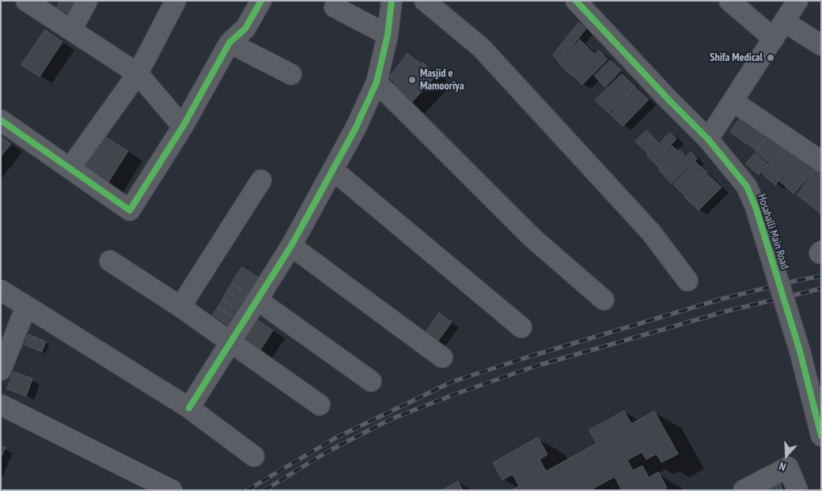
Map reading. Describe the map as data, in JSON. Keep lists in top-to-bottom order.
{
  "streets": {
    "street": ["Hosahalli Main Road"]
  },
  "places": ["Shifa Medical", "Masjid e Mamooriya"],
  "north": "bottom"
}
